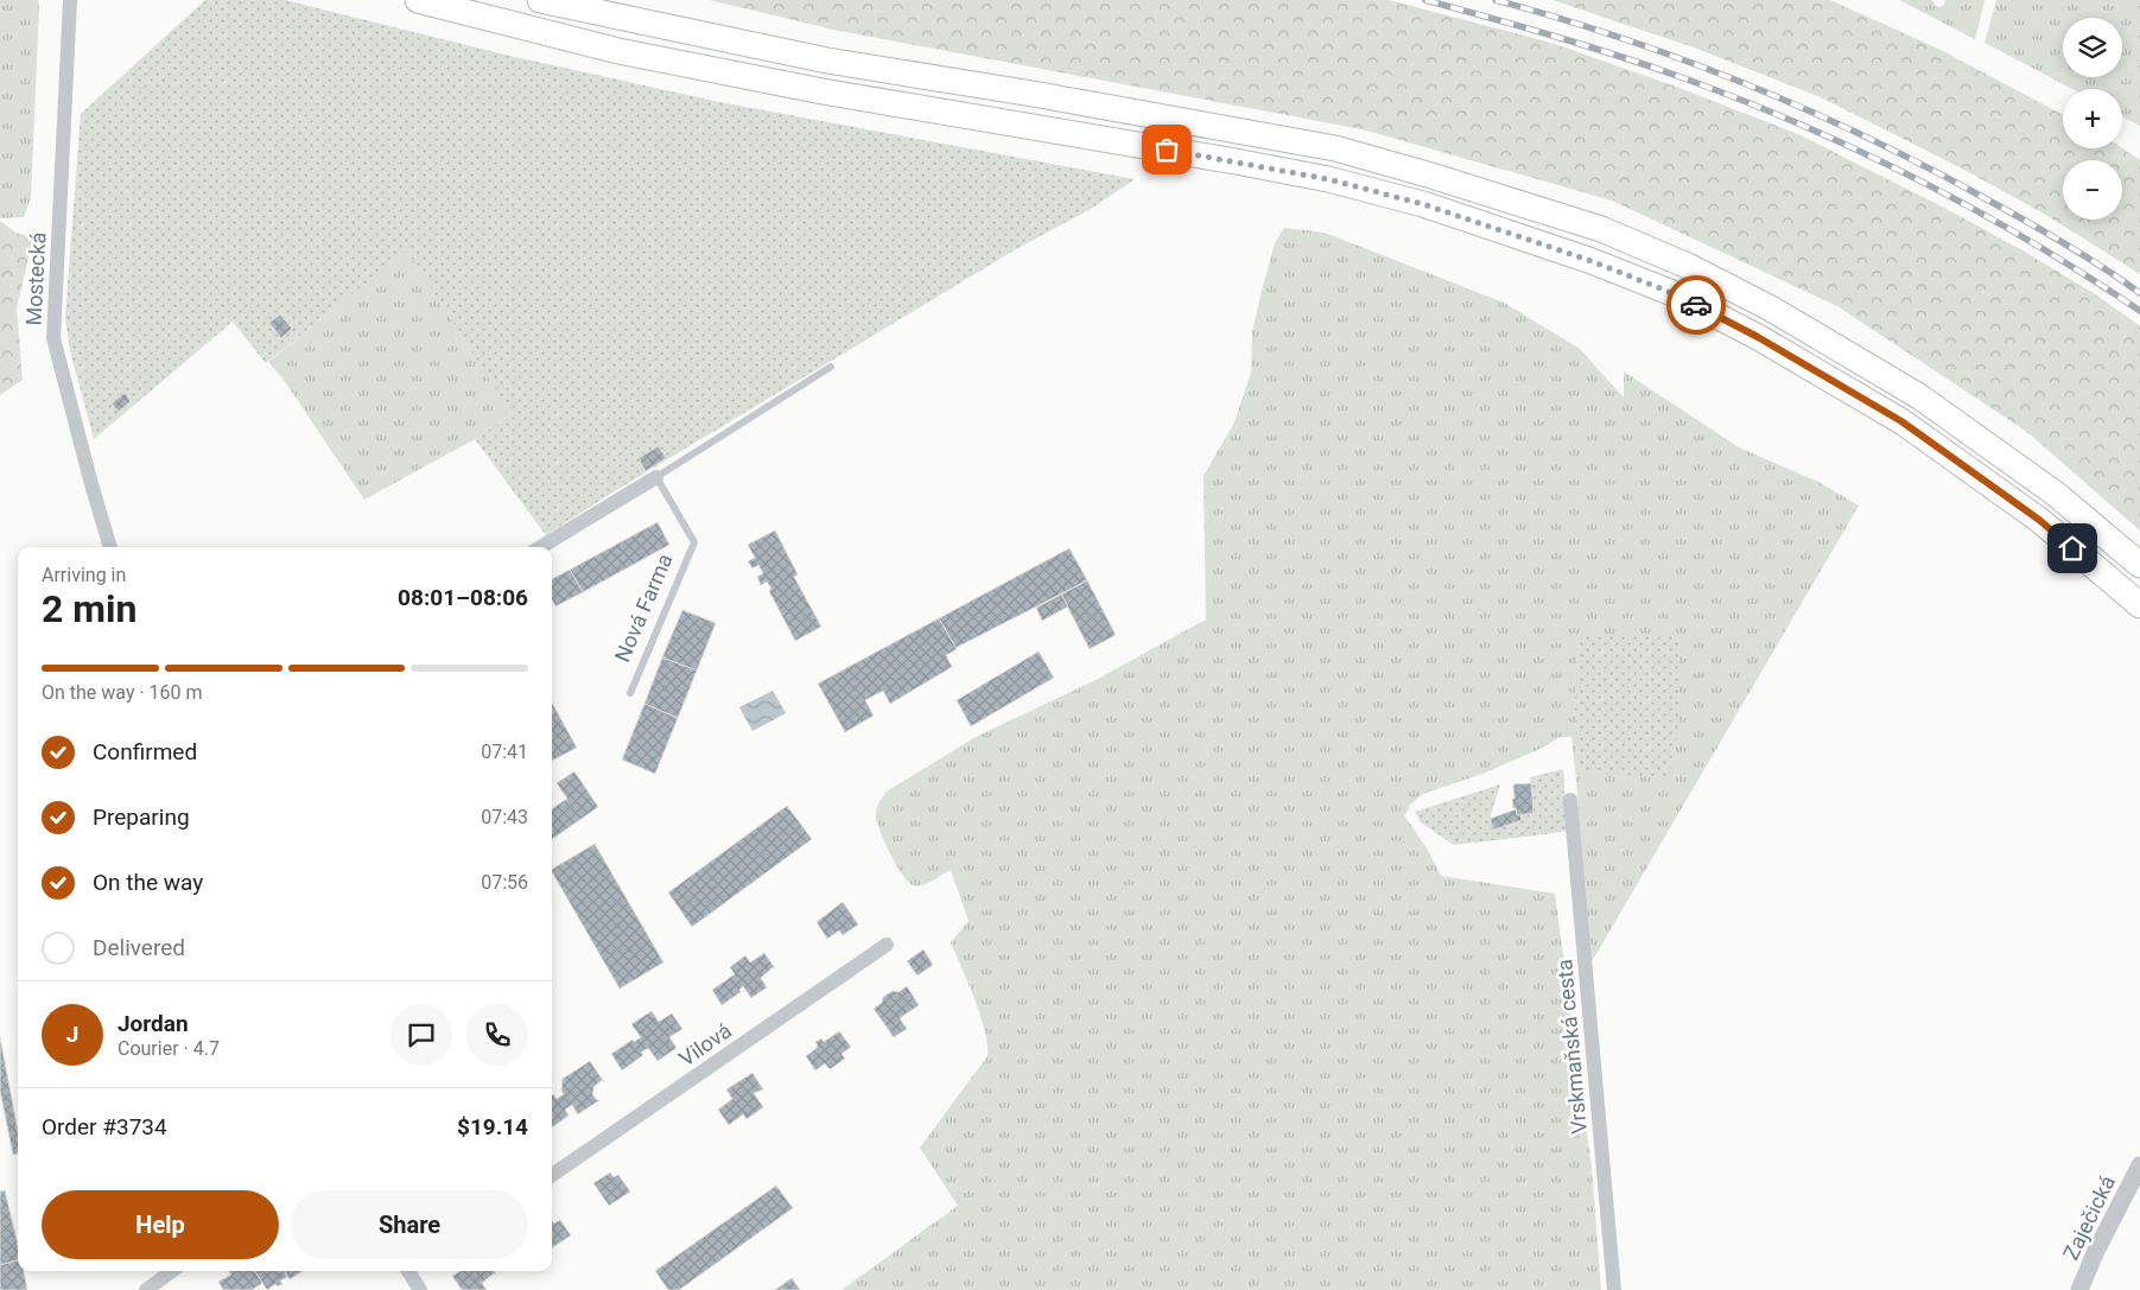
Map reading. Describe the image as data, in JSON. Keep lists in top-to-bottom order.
{
  "streets": {
    "street": [
      "Mostecká",
      "Vilová",
      "Vrskmaňská cesta",
      "Zaječická"
    ],
    "lane": ["Nová Farma"]
  },
  "page": {
    "map_buttons": ["+", "−"],
    "heading": ["2 min", "Arriving in", "08:01–08:06"],
    "panel": [
      "Jordan",
      "Courier · 4.7",
      "Order #3734",
      "$19.14"
    ],
    "bar": "On the way · 160 m",
    "list": [
      ["Confirmed", "07:41"],
      ["Preparing", "07:43"],
      ["On the way", "07:56"],
      "Delivered"
    ],
    "round": "J",
    "buttons": ["Help", "Share"]
  }
}
